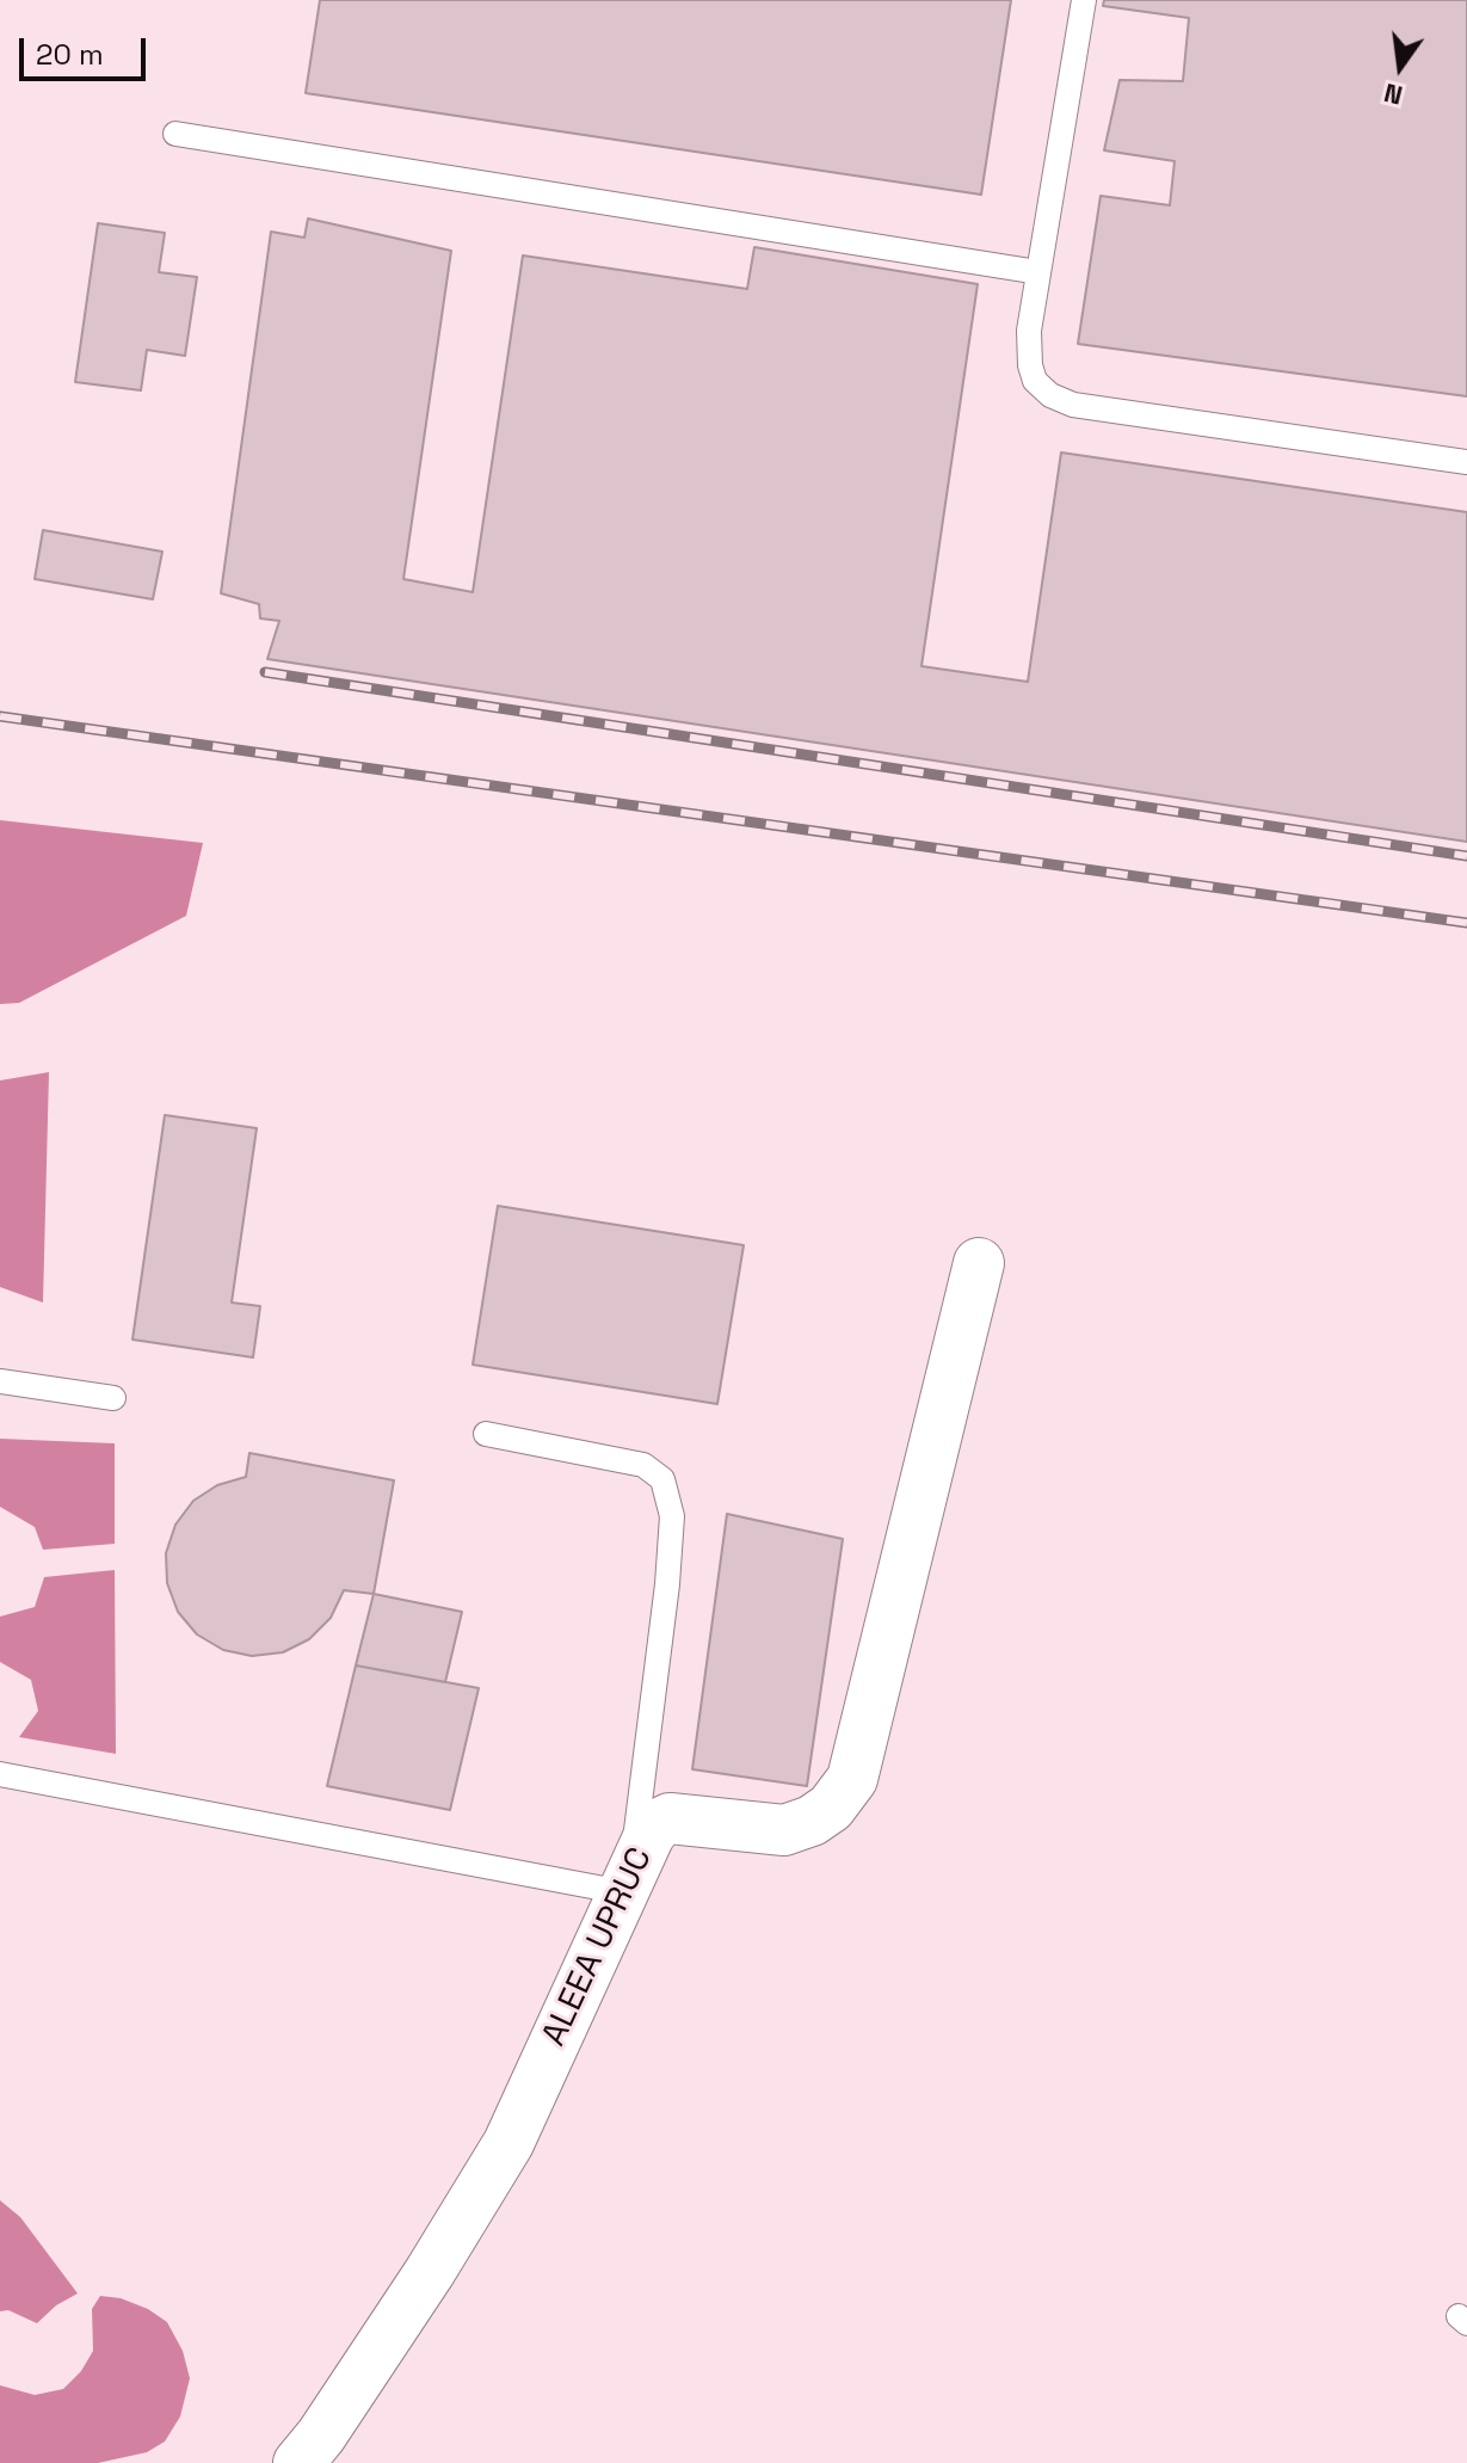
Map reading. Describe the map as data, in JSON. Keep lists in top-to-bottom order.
{
  "streets": {
    "street": ["ALEEA UPRUC"]
  },
  "scale_bar": "20 m",
  "north": "bottom"
}
